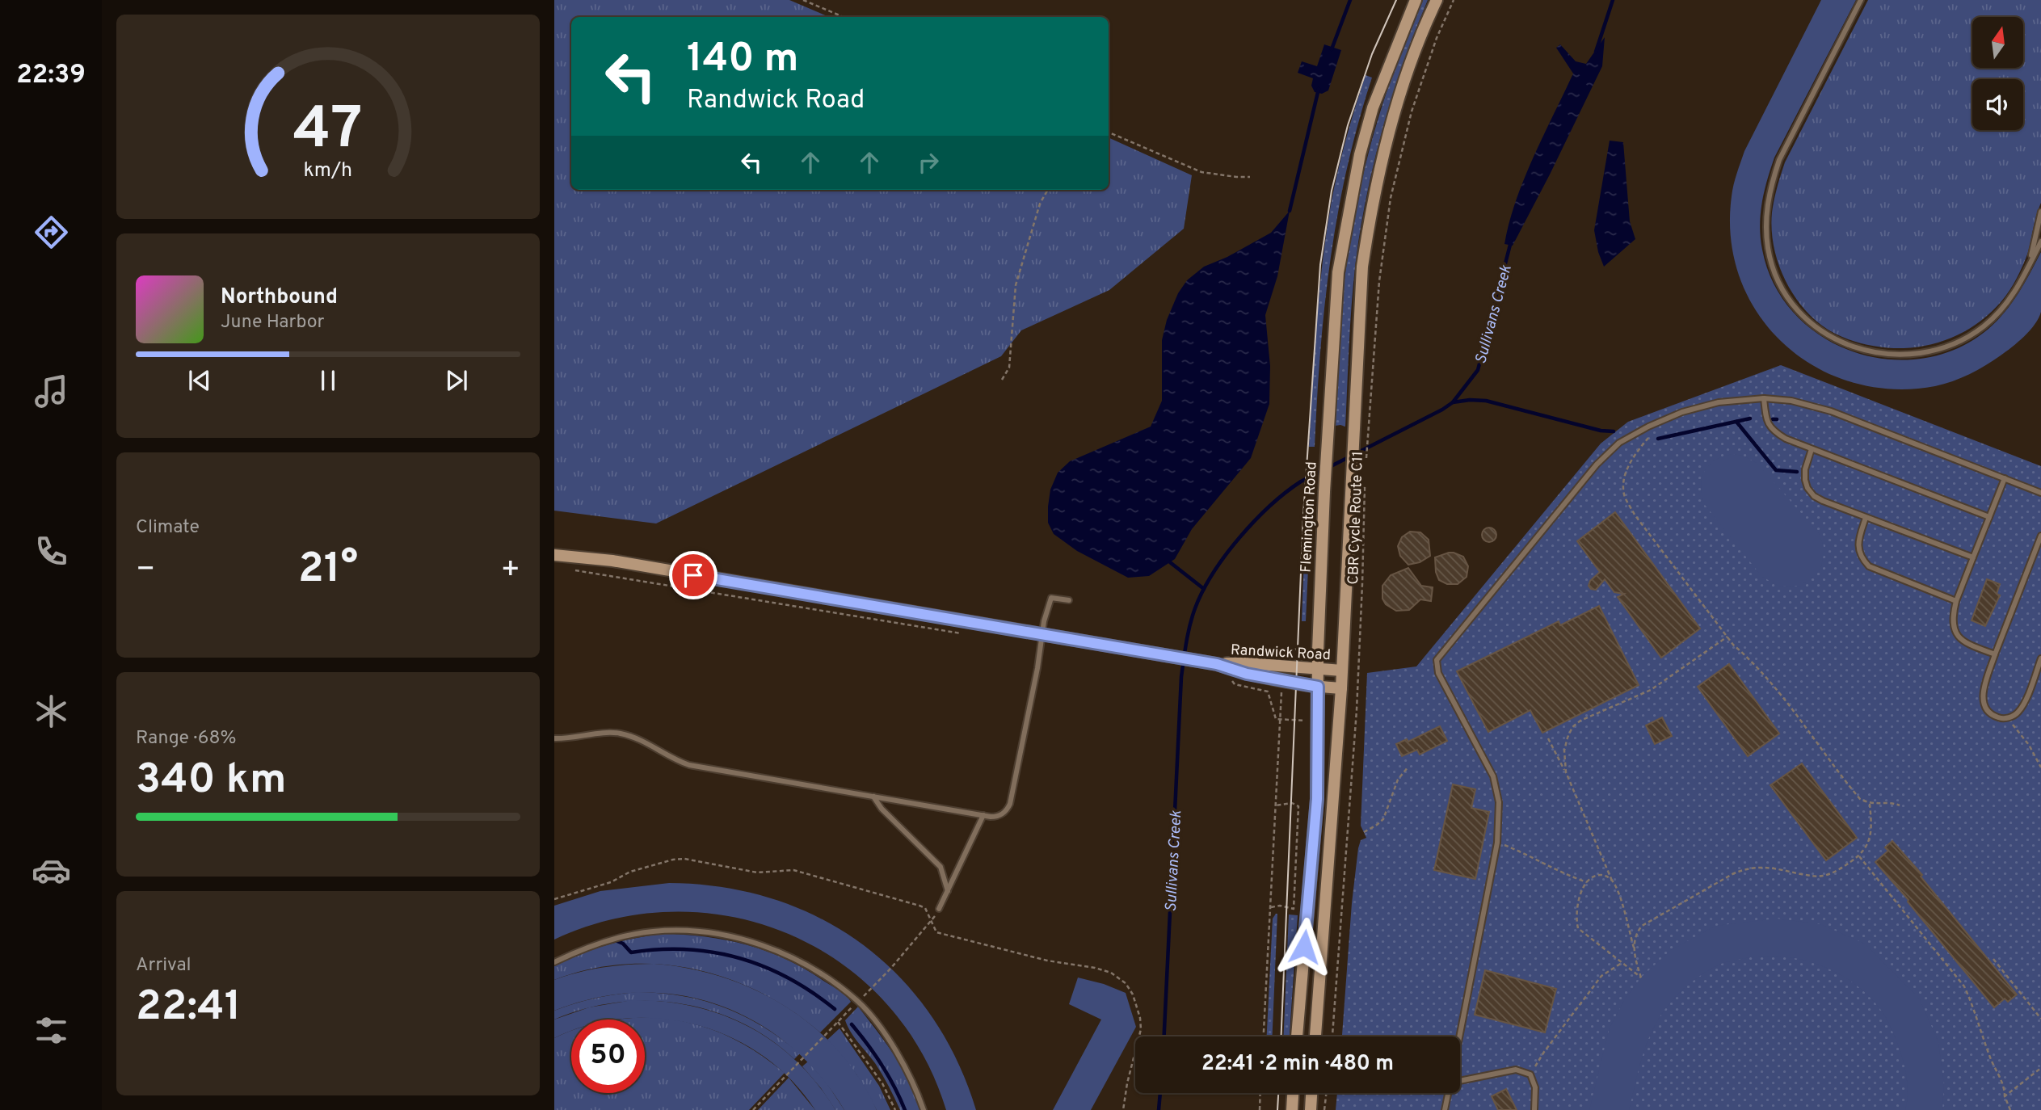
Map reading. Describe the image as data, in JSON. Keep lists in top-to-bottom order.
{
  "streets": {
    "main road": ["Flemington Road", "Randwick Road"],
    "path": ["CBR Cycle Route C11"]
  },
  "crossings": [
    ["Flemington Road", "Randwick Road"]
  ],
  "water": ["Sullivans Creek"],
  "north": "top",
  "page": {
    "tabs": "22:39",
    "turn": ["140 m", "Randwick Road"],
    "song": ["Northbound", "June Harbor"],
    "tile": [
      "Climate",
      ["Range · 68%", "340 km"],
      ["Arrival", "22:41"]
    ],
    "heat": ["−", "21°", "+"],
    "limit": "50",
    "trip": "22:41 · 2 min · 480 m",
    "gauge": ["47", "km/h"]
  }
}
